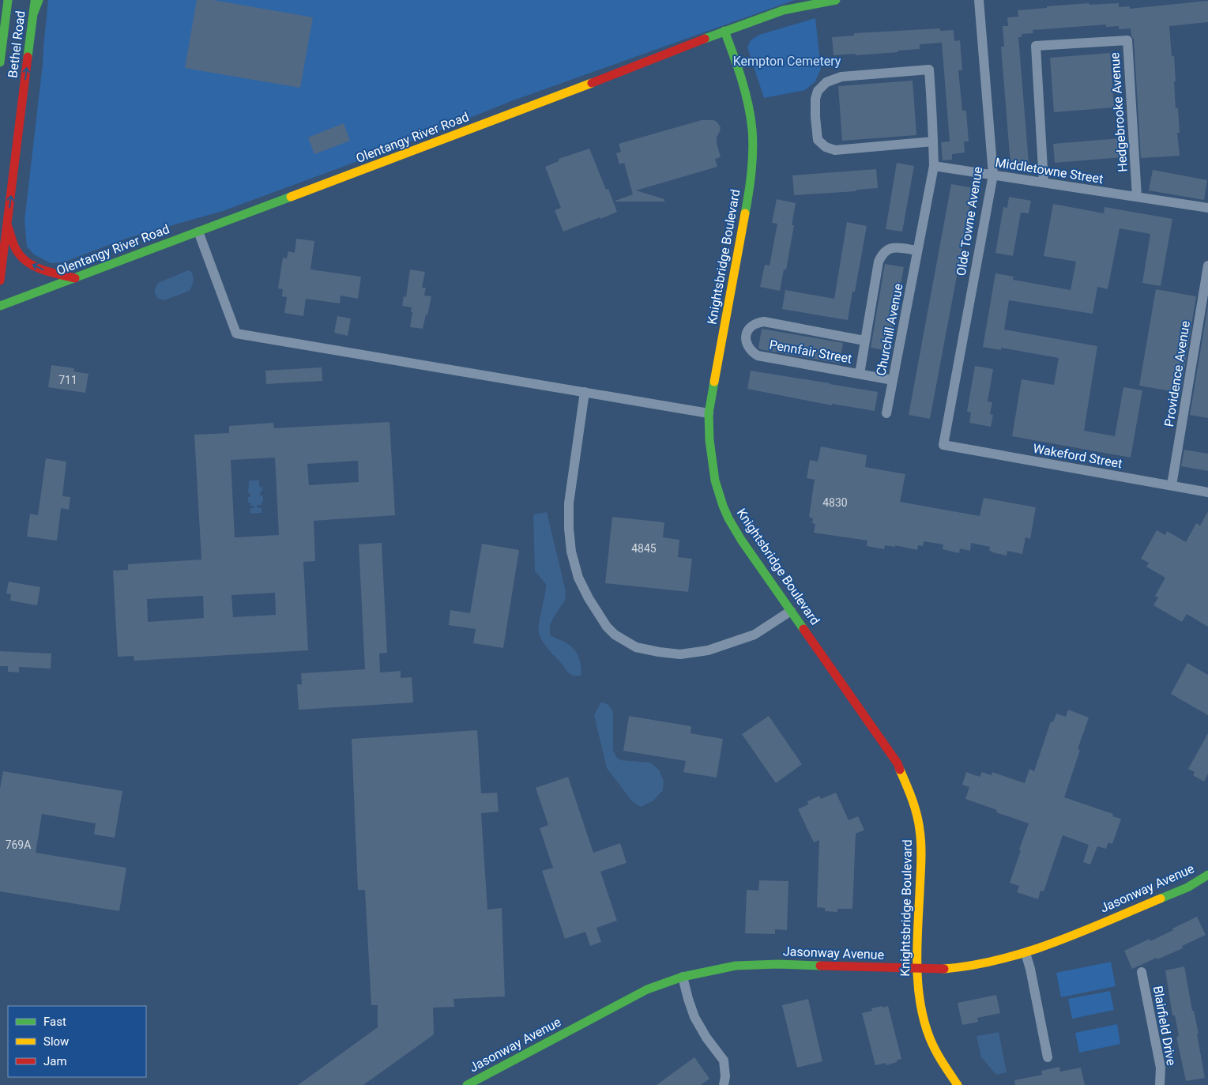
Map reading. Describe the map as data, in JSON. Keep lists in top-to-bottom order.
{
  "streets": {
    "main road": [
      "Bethel Road",
      "Olentangy River Road",
      "Knightsbridge Boulevard",
      "Jasonway Avenue"
    ],
    "street": [
      "Hedgebrooke Avenue",
      "Middletowne Street",
      "Olde Towne Avenue",
      "Churchill Avenue",
      "Pennfair Street",
      "Providence Avenue",
      "Wakeford Street",
      "Blairfield Drive"
    ]
  },
  "crossings": [
    ["Hedgebrooke Avenue", "Middletowne Street"],
    ["Olentangy River Road", "Knightsbridge Boulevard"],
    ["Middletowne Street", "Olde Towne Avenue"],
    ["Middletowne Street", "Churchill Avenue"],
    ["Olde Towne Avenue", "Wakeford Street"],
    ["Knightsbridge Boulevard", "Jasonway Avenue"],
    ["Churchill Avenue", "Pennfair Street"],
    ["Providence Avenue", "Wakeford Street"]
  ],
  "one_way": ["Bethel Road"],
  "parks": ["Kempton Cemetery"],
  "house_numbers": [
    "711",
    "4830",
    "4845",
    "769A"
  ],
  "legend": ["Fast", "Slow", "Jam"]
}
